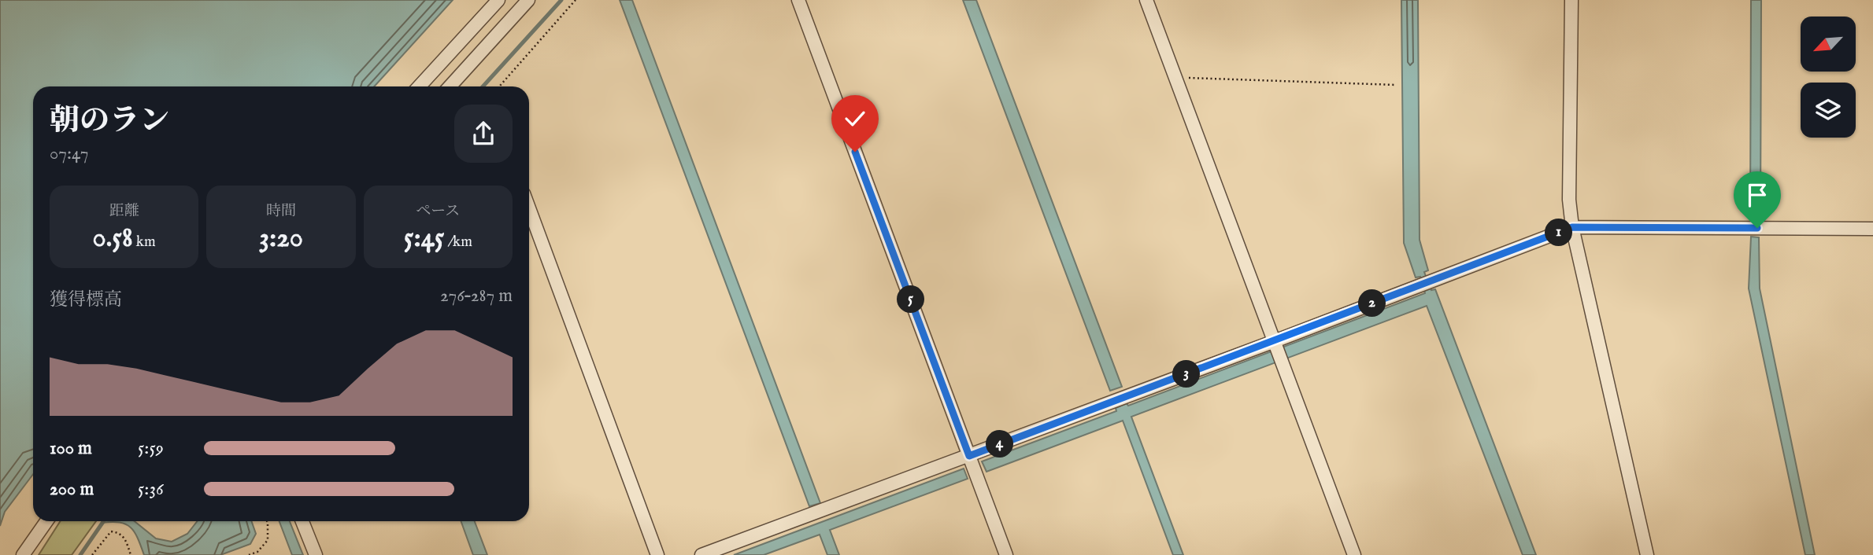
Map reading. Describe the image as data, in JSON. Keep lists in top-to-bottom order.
{
  "north": "bottom left",
  "page": {
    "heading": ["朝のラン", "07:47"],
    "stats": [
      ["距離", "0.58 km"],
      ["時間", "3:20"],
      ["ペース", "5:45 /km"]
    ],
    "pins": [
      "1",
      "5",
      "2",
      "3",
      "4"
    ],
    "chart": ["獲得標高", "276–287 m"],
    "list": [
      {
        "name": "100 m",
        "note": "5:59"
      },
      {
        "name": "200 m",
        "note": "5:36"
      }
    ]
  }
}
